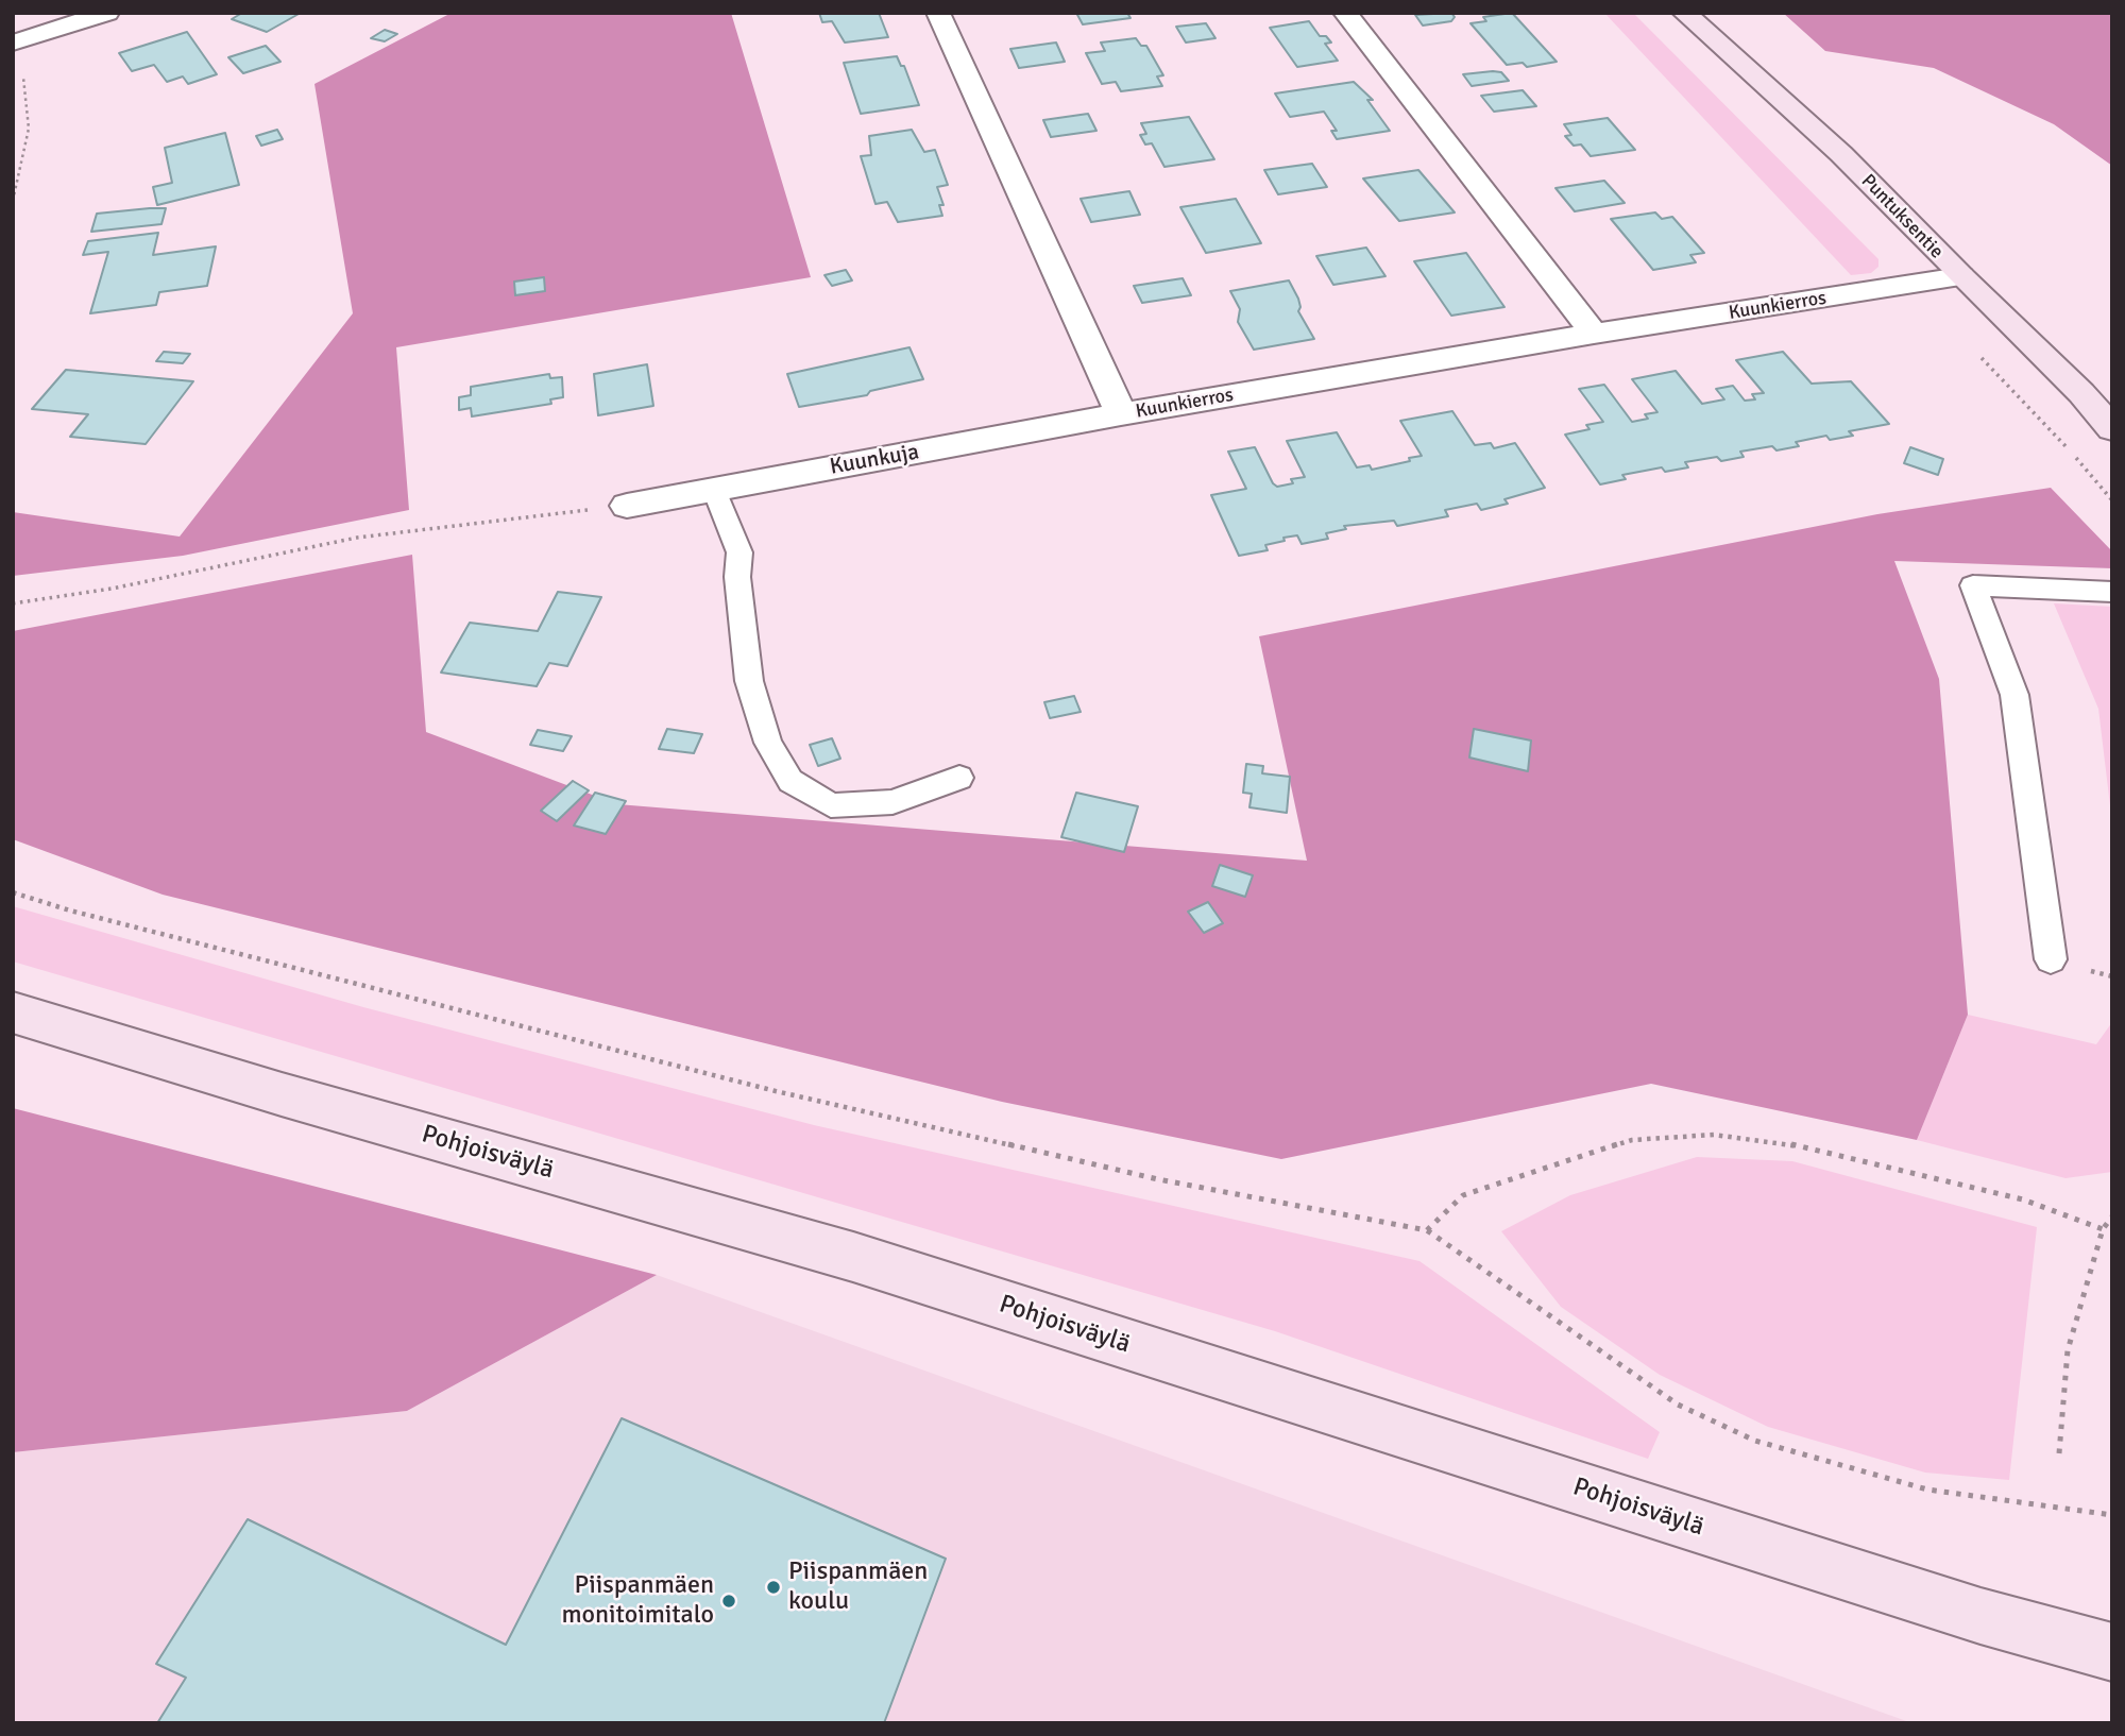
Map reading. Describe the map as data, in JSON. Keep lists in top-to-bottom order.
{
  "streets": {
    "main road": ["Puntuksentie", "Pohjoisväylä"],
    "street": ["Kuunkierros", "Kuunkuja"]
  },
  "crossings": [
    ["Puntuksentie", "Kuunkierros"],
    ["Kuunkierros", "Kuunkuja"]
  ],
  "places": ["Piispanmäen koulu", "Piispanmäen monitoimitalo"]
}
